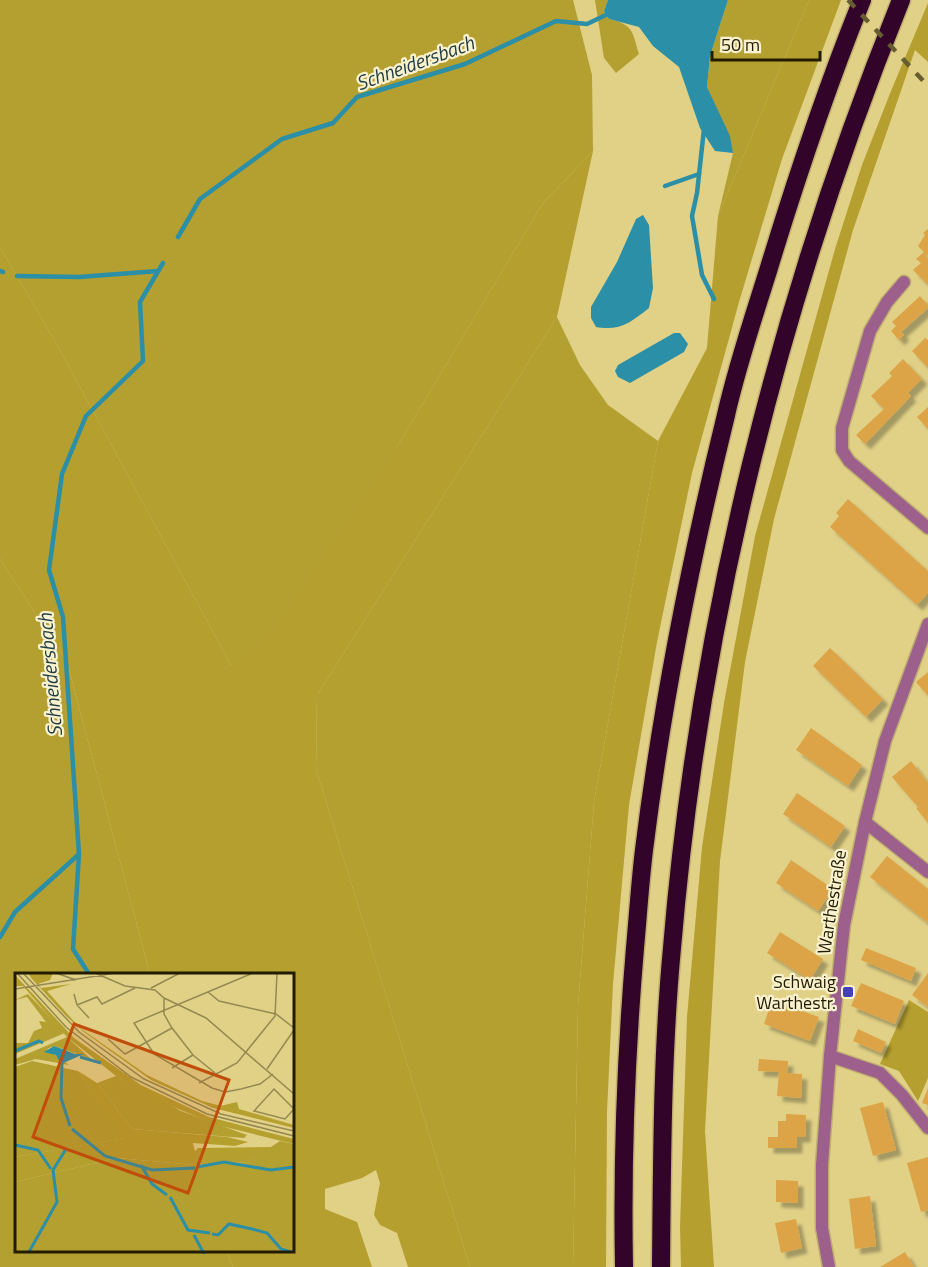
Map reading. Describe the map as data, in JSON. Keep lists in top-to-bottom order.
{
  "streets": {
    "street": ["Warthestraße"]
  },
  "water": ["Schneidersbach"],
  "places": {
    "transit": ["Schwaig Warthestr."]
  },
  "scale_bar": "50 m"
}
